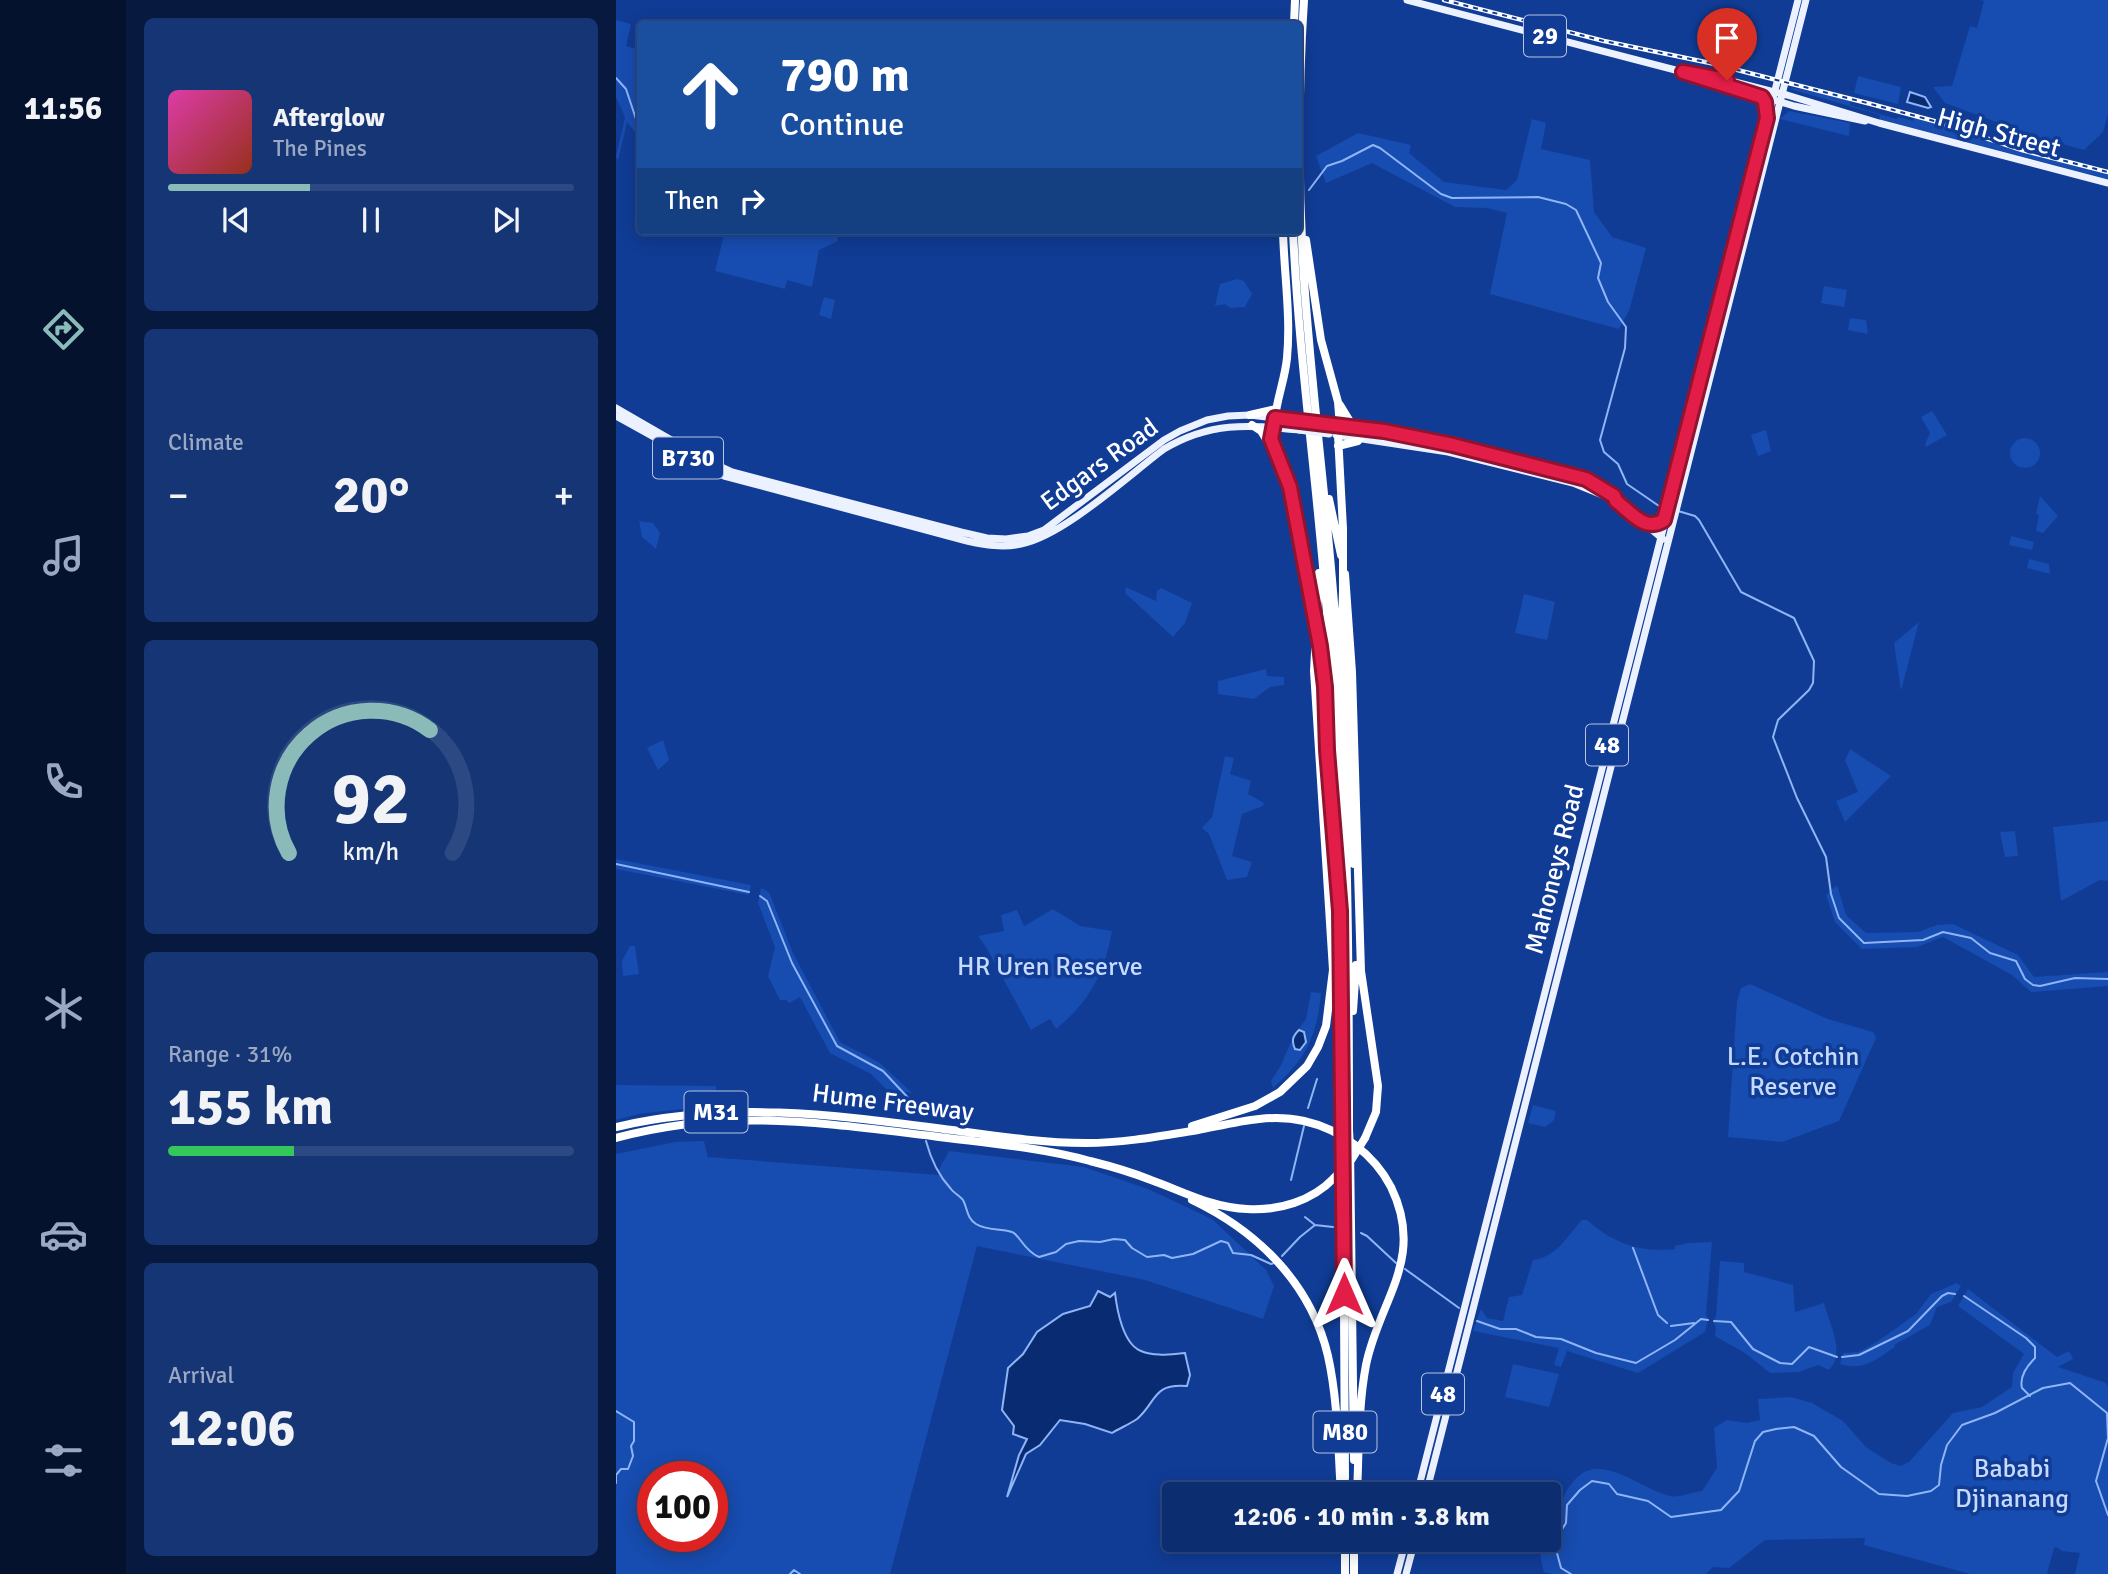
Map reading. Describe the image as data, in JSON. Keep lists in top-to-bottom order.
{
  "streets": {
    "highway": ["Hume Freeway", "M31", "M80"],
    "main road": [
      "29",
      "High Street",
      "B730",
      "Edgars Road",
      "48",
      "Mahoneys Road"
    ]
  },
  "crossings": [
    ["High Street", "48"],
    ["High Street", "Mahoneys Road"],
    ["Edgars Road", "Mahoneys Road"],
    ["48", "Mahoneys Road"]
  ],
  "parks": ["HR Uren Reserve", "L.E. Cotchin Reserve", "Bababi Djinanang"],
  "page": {
    "tabs": "11:56",
    "turn": ["790 m", "Continue"],
    "song": ["Afterglow", "The Pines"],
    "then": "Then",
    "tile": [
      "Climate",
      ["Range · 31%", "155 km"],
      ["Arrival", "12:06"]
    ],
    "heat": ["−", "20°", "+"],
    "limit": "100",
    "trip": "12:06 · 10 min · 3.8 km",
    "gauge": ["92", "km/h"]
  }
}
